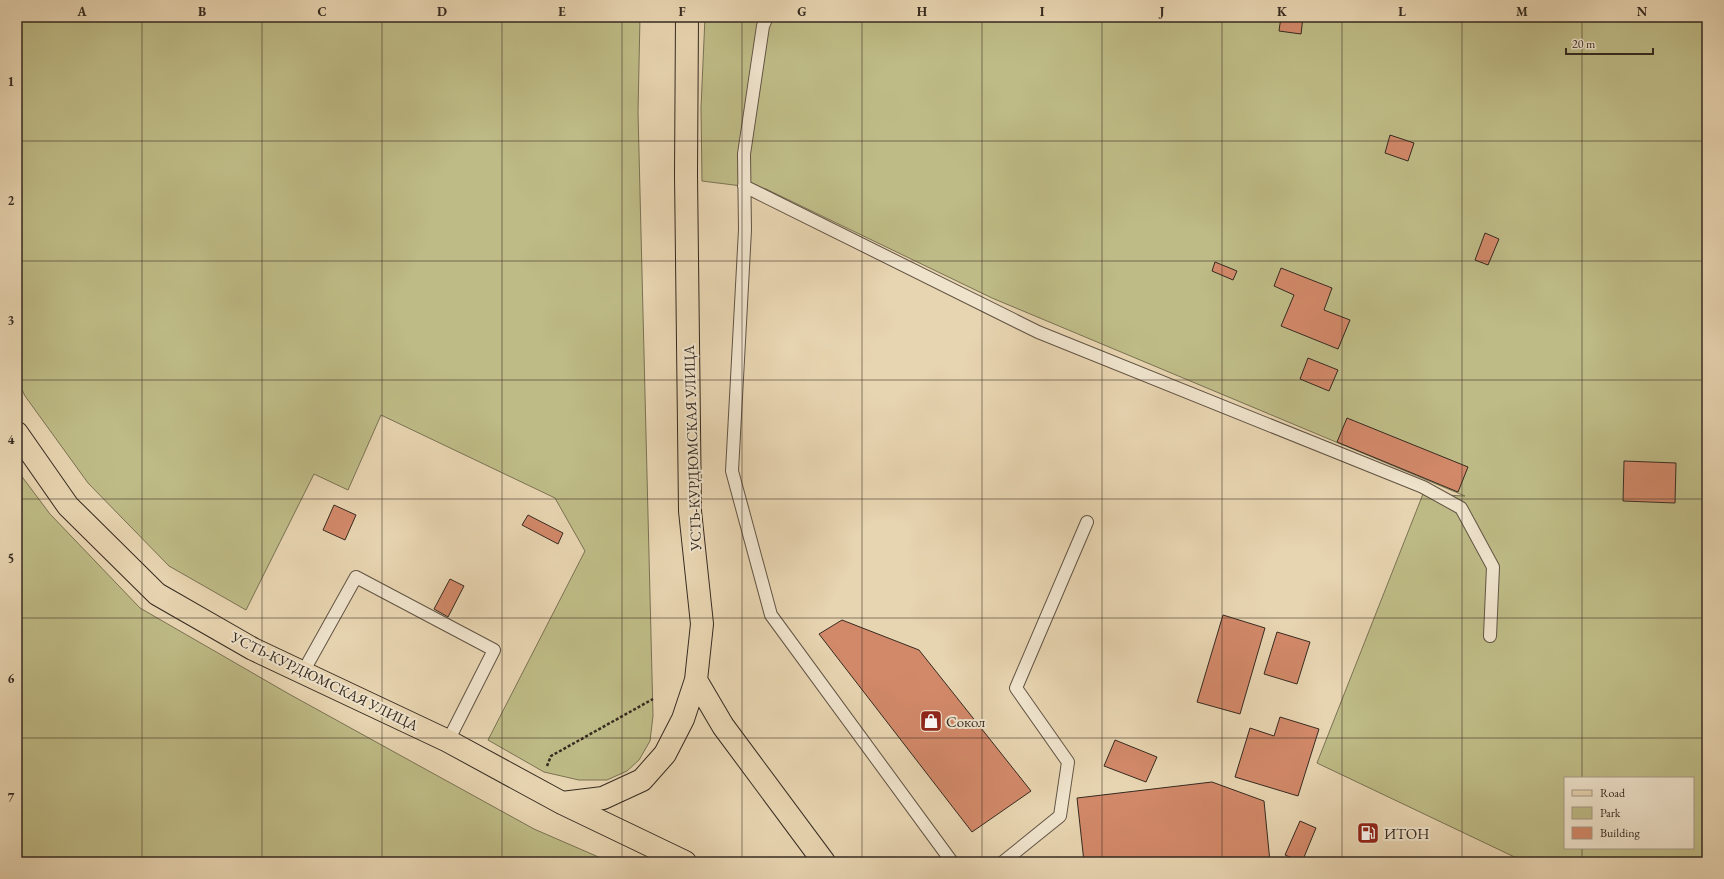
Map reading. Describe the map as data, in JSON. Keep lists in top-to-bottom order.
{
  "streets": {
    "main road": ["УСТЬ-КУРДЮМСКАЯ УЛИЦА"]
  },
  "places": {
    "shop": ["Сокол"],
    "fuel station": ["ИТОН"]
  },
  "legend": ["Road", "Park", "Building"],
  "scale_bar": "20 m",
  "grid": {
    "columns": [
      "A",
      "B",
      "C",
      "D",
      "E",
      "F",
      "G",
      "H",
      "I",
      "J",
      "K",
      "L",
      "M",
      "N"
    ],
    "rows": [
      "1",
      "2",
      "3",
      "4",
      "5",
      "6",
      "7"
    ]
  }
}
